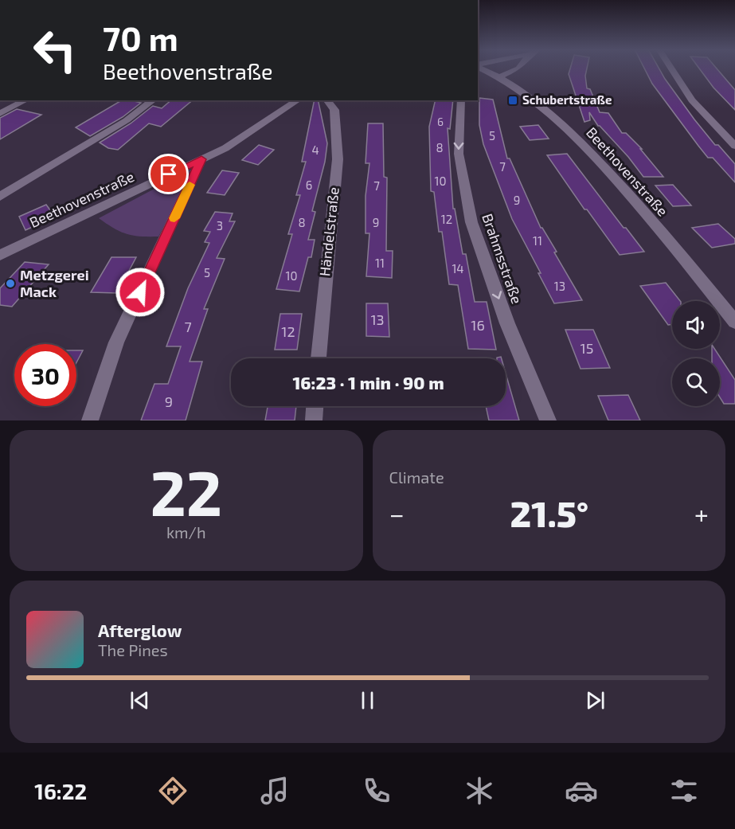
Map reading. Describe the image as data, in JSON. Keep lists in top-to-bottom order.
{
  "streets": {
    "street": ["Beethovenstraße", "Händelstraße", "Brahmsstraße"]
  },
  "one_way": ["Brahmsstraße"],
  "places": {
    "transit": ["Schubertstraße"],
    "other": ["Metzgerei Mack"]
  },
  "house_numbers": [
    "6",
    "5",
    "8",
    "4",
    "7",
    "10",
    "6",
    "7",
    "9",
    "12",
    "8",
    "9",
    "3",
    "11",
    "11",
    "14",
    "5",
    "10",
    "13",
    "13",
    "16",
    "7",
    "12",
    "15",
    "9"
  ],
  "page": {
    "turn": ["70 m", "Beethovenstraße"],
    "limit": "30",
    "trip": "16:23 · 1 min · 90 m",
    "tile": [
      ["22", "km/h"],
      "Climate"
    ],
    "heat": ["−", "21.5°", "+"],
    "song": ["Afterglow", "The Pines"],
    "tabs": "16:22"
  }
}
